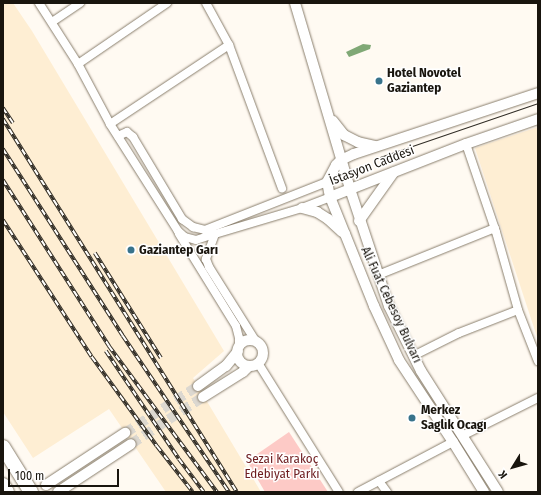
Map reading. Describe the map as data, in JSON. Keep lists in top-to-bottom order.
{
  "streets": {
    "street": ["İstasyon Caddesi", "Ali Fuat Cebesoy Bulvarı"]
  },
  "crossings": [
    ["İstasyon Caddesi", "Ali Fuat Cebesoy Bulvarı"]
  ],
  "parks": ["Sezai Karakoç Edebiyat Parkı"],
  "places": ["Hotel Novotel Gaziantep", "Gaziantep Garı", "Merkez Saglık Ocagı"],
  "scale_bar": "100 m",
  "north": "bottom left"
}
